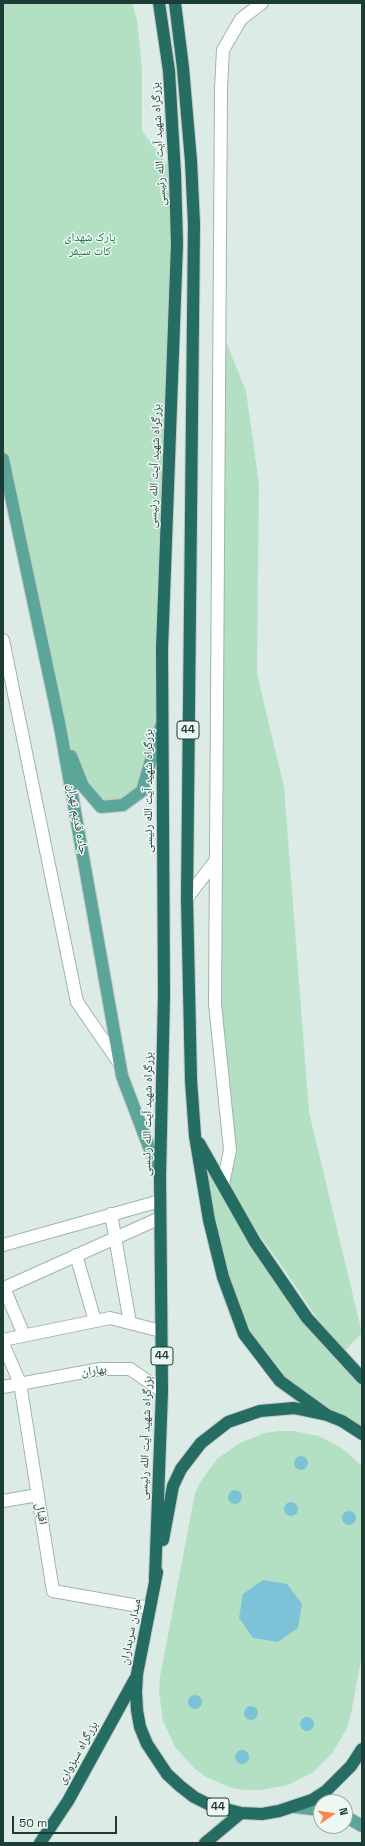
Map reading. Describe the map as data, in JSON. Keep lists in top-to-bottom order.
{
  "streets": {
    "highway": [
      "بزرگراه شهید آیت الله رئیسی",
      "44",
      "میدان سربداران",
      "بزرگراه سبزواری"
    ],
    "main road": ["جاده قدیم تهران"],
    "street": ["بهاران", "اقبال"]
  },
  "crossings": [
    ["بزرگراه شهید آیت الله رئیسی", "جاده قدیم تهران"],
    ["بزرگراه شهید آیت الله رئیسی", "بهاران"],
    ["بزرگراه شهید آیت الله رئیسی", "میدان سربداران"],
    ["44", "میدان سربداران"],
    ["بهاران", "اقبال"],
    ["اقبال", "میدان سربداران"],
    ["میدان سربداران", "بزرگراه سبزواری"]
  ],
  "parks": ["پارک شهدای کات سیفر"],
  "scale_bar": "50 m",
  "north": "right"
}
